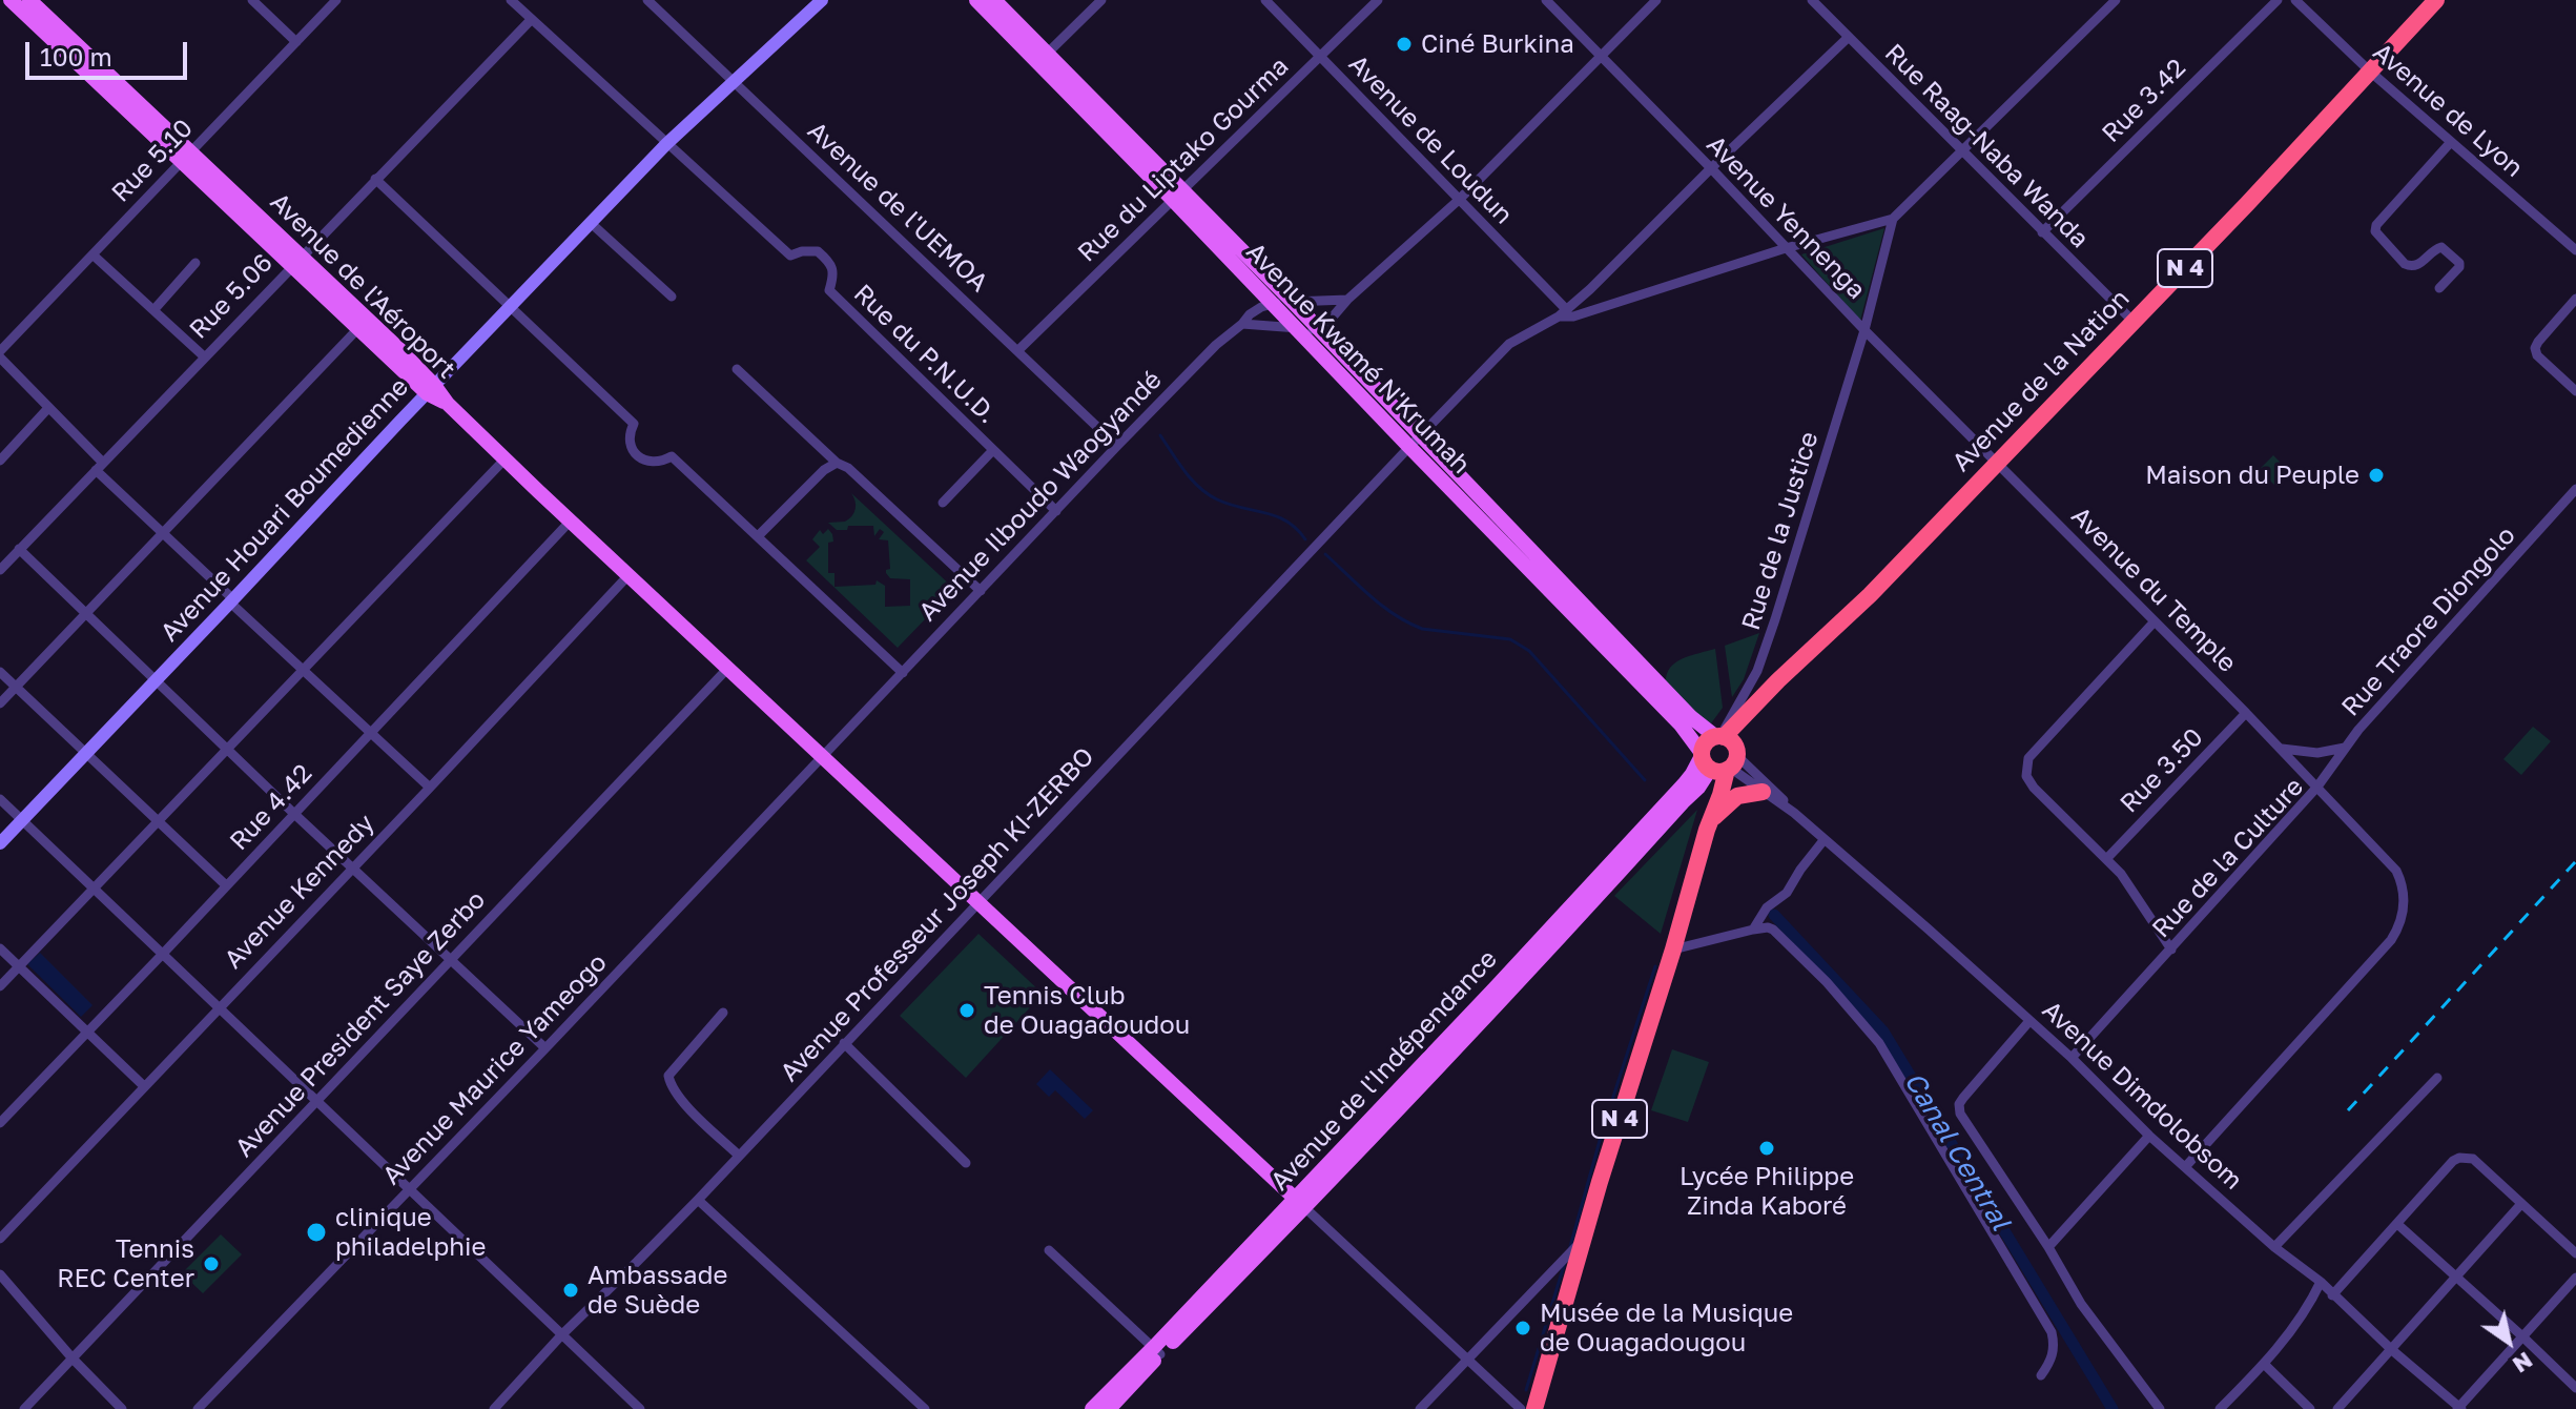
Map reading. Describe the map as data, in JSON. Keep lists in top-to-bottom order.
{
  "streets": {
    "highway": ["N 4", "Avenue de la Nation"],
    "main road": [
      "Avenue de l'Aéroport",
      "Avenue Kwamé N'Krumah",
      "Avenue Houari Boumedienne",
      "Avenue de l'Indépendance"
    ],
    "street": [
      "Rue 3.42",
      "Avenue de Lyon",
      "Avenue de Loudun",
      "Rue Raag-Naba Wanda",
      "Rue du Liptako Gourma",
      "Rue 5.10",
      "Avenue de l'UEMOA",
      "Avenue Yennenga",
      "Rue 5.06",
      "Rue du P.N.U.D.",
      "Avenue Ilboudo Waogyandé",
      "Rue de la Justice",
      "Avenue du Temple",
      "Rue Traore Diongolo",
      "Rue 3.50",
      "Rue 4.42",
      "Rue de la Culture",
      "Avenue Kennedy",
      "Avenue Professeur Joseph KI-ZERBO",
      "Avenue President Saye Zerbo",
      "Avenue Maurice Yameogo",
      "Avenue Dimdolobsom"
    ]
  },
  "crossings": [
    ["Rue 3.42", "Rue Raag-Naba Wanda"],
    ["Avenue de Lyon", "Avenue de la Nation"],
    ["Avenue de Loudun", "Rue du Liptako Gourma"],
    ["Avenue de Loudun", "Avenue Professeur Joseph KI-ZERBO"],
    ["Rue Raag-Naba Wanda", "Avenue de la Nation"],
    ["Rue du Liptako Gourma", "Avenue de l'UEMOA"],
    ["Rue du Liptako Gourma", "Avenue Kwamé N'Krumah"],
    ["Rue 5.10", "Avenue de l'Aéroport"],
    ["Avenue de l'UEMOA", "Avenue Ilboudo Waogyandé"],
    ["Avenue de l'UEMOA", "Avenue Houari Boumedienne"],
    ["Avenue Yennenga", "Avenue de la Nation"],
    ["Avenue Yennenga", "Rue de la Justice"],
    ["Avenue Yennenga", "Avenue du Temple"],
    ["N 4", "Avenue Kwamé N'Krumah"],
    ["N 4", "Avenue de la Nation"],
    ["N 4", "Rue de la Justice"],
    ["N 4", "Avenue de l'Indépendance"],
    ["N 4", "Avenue Dimdolobsom"],
    ["Avenue de l'Aéroport", "Rue 5.06"],
    ["Avenue de l'Aéroport", "Avenue Ilboudo Waogyandé"],
    ["Avenue de l'Aéroport", "Avenue Houari Boumedienne"],
    ["Avenue de l'Aéroport", "Rue 4.42"],
    ["Avenue de l'Aéroport", "Avenue Kennedy"],
    ["Avenue de l'Aéroport", "Avenue Professeur Joseph KI-ZERBO"],
    ["Avenue de l'Aéroport", "Avenue President Saye Zerbo"],
    ["Avenue de l'Aéroport", "Avenue Maurice Yameogo"],
    ["Avenue de l'Aéroport", "Avenue de l'Indépendance"],
    ["Rue du P.N.U.D.", "Avenue Ilboudo Waogyandé"],
    ["Rue du P.N.U.D.", "Avenue Houari Boumedienne"],
    ["Avenue Kwamé N'Krumah", "Avenue de la Nation"],
    ["Avenue Kwamé N'Krumah", "Avenue Ilboudo Waogyandé"],
    ["Avenue Kwamé N'Krumah", "Rue de la Justice"],
    ["Avenue Kwamé N'Krumah", "Avenue Professeur Joseph KI-ZERBO"],
    ["Avenue Kwamé N'Krumah", "Avenue de l'Indépendance"],
    ["Avenue Kwamé N'Krumah", "Avenue Dimdolobsom"],
    ["Avenue de la Nation", "Rue de la Justice"],
    ["Avenue de la Nation", "Avenue du Temple"],
    ["Avenue de la Nation", "Avenue de l'Indépendance"],
    ["Avenue de la Nation", "Avenue Dimdolobsom"],
    ["Avenue Ilboudo Waogyandé", "Avenue Maurice Yameogo"],
    ["Rue de la Justice", "Avenue de l'Indépendance"],
    ["Rue de la Justice", "Avenue Dimdolobsom"],
    ["Avenue du Temple", "Rue Traore Diongolo"],
    ["Avenue du Temple", "Rue 3.50"],
    ["Avenue du Temple", "Rue de la Culture"],
    ["Rue Traore Diongolo", "Rue de la Culture"],
    ["Rue de la Culture", "Avenue Dimdolobsom"],
    ["Avenue de l'Indépendance", "Avenue Dimdolobsom"]
  ],
  "water": ["Canal Central"],
  "places": [
    "Ciné Burkina",
    "Maison du Peuple",
    "Tennis Club de Ouagadoudou",
    "Lycée Philippe Zinda Kaboré",
    "clinique philadelphie",
    "Tennis REC Center",
    "Ambassade de Suède",
    "Musée de la Musique de Ouagadougou"
  ],
  "scale_bar": "100 m",
  "north": "bottom right"
}
